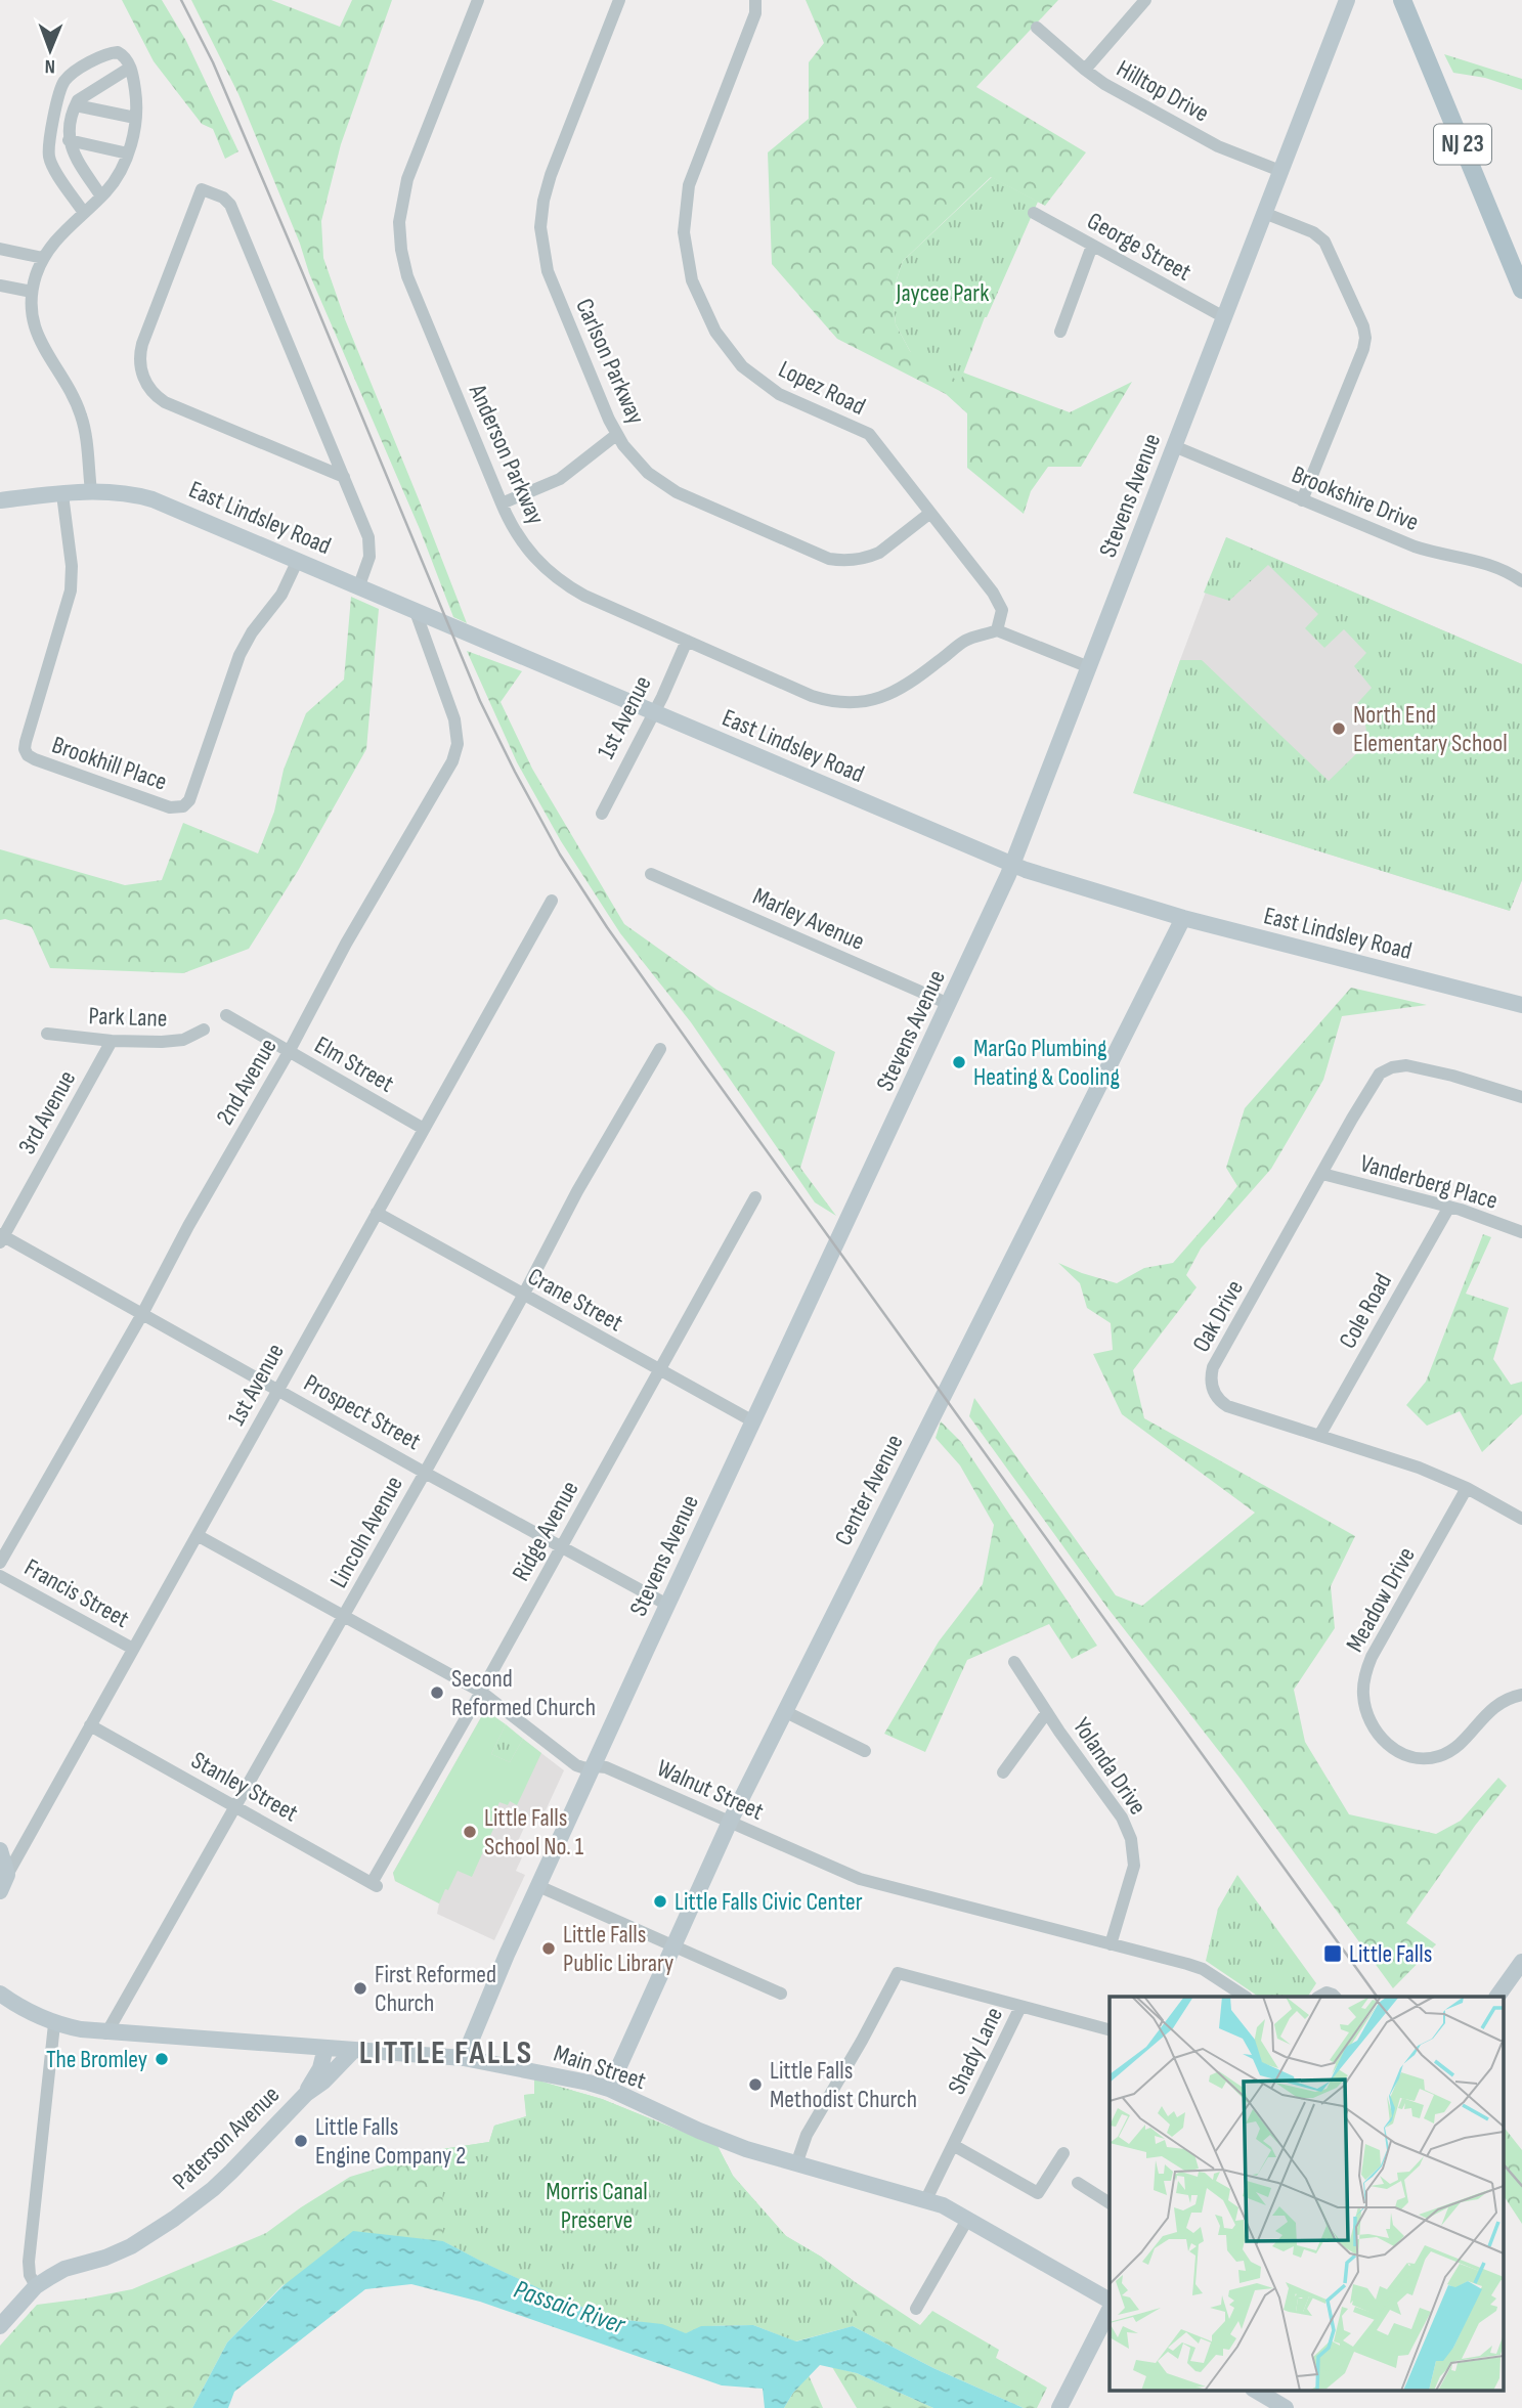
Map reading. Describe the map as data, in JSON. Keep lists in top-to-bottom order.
{
  "streets": {
    "main road": [
      "NJ 23",
      "Stevens Avenue",
      "East Lindsley Road",
      "1st Avenue",
      "Center Avenue",
      "Main Street",
      "Paterson Avenue"
    ],
    "street": [
      "Hilltop Drive",
      "George Street",
      "Carlson Parkway",
      "Lopez Road",
      "Anderson Parkway",
      "Brookshire Drive",
      "Brookhill Place",
      "Marley Avenue",
      "Park Lane",
      "Elm Street",
      "2nd Avenue",
      "3rd Avenue",
      "Vanderberg Place",
      "Crane Street",
      "Cole Road",
      "Oak Drive",
      "Prospect Street",
      "Ridge Avenue",
      "Lincoln Avenue",
      "Francis Street",
      "Meadow Drive",
      "Yolanda Drive",
      "Stanley Street",
      "Walnut Street",
      "Shady Lane"
    ]
  },
  "crossings": [
    ["Hilltop Drive", "Stevens Avenue"],
    ["George Street", "Stevens Avenue"],
    ["Carlson Parkway", "Lopez Road"],
    ["Lopez Road", "Anderson Parkway"],
    ["Anderson Parkway", "1st Avenue"],
    ["Stevens Avenue", "Brookshire Drive"],
    ["Stevens Avenue", "East Lindsley Road"],
    ["Stevens Avenue", "Marley Avenue"],
    ["Stevens Avenue", "Crane Street"],
    ["Stevens Avenue", "Prospect Street"],
    ["Stevens Avenue", "Walnut Street"],
    ["Stevens Avenue", "Main Street"],
    ["East Lindsley Road", "1st Avenue"],
    ["East Lindsley Road", "Brookhill Place"],
    ["East Lindsley Road", "2nd Avenue"],
    ["East Lindsley Road", "Center Avenue"],
    ["1st Avenue", "Elm Street"],
    ["1st Avenue", "Crane Street"],
    ["1st Avenue", "Prospect Street"],
    ["1st Avenue", "Francis Street"],
    ["1st Avenue", "Stanley Street"],
    ["1st Avenue", "Walnut Street"],
    ["Park Lane", "3rd Avenue"],
    ["Elm Street", "2nd Avenue"],
    ["2nd Avenue", "Prospect Street"],
    ["3rd Avenue", "Prospect Street"],
    ["Vanderberg Place", "Cole Road"],
    ["Vanderberg Place", "Oak Drive"],
    ["Crane Street", "Ridge Avenue"],
    ["Crane Street", "Lincoln Avenue"],
    ["Cole Road", "Oak Drive"],
    ["Oak Drive", "Meadow Drive"],
    ["Prospect Street", "Ridge Avenue"],
    ["Prospect Street", "Lincoln Avenue"],
    ["Center Avenue", "Walnut Street"],
    ["Center Avenue", "Main Street"],
    ["Ridge Avenue", "Stanley Street"],
    ["Ridge Avenue", "Walnut Street"],
    ["Lincoln Avenue", "Stanley Street"],
    ["Lincoln Avenue", "Walnut Street"],
    ["Lincoln Avenue", "Main Street"],
    ["Yolanda Drive", "Walnut Street"],
    ["Shady Lane", "Main Street"],
    ["Main Street", "Paterson Avenue"]
  ],
  "districts": ["LITTLE FALLS"],
  "water": ["Passaic River"],
  "parks": ["Jaycee Park", "Morris Canal Preserve"],
  "places": {
    "other": [
      "North End Elementary School",
      "MarGo Plumbing Heating & Cooling",
      "Second Reformed Church",
      "Little Falls School No. 1",
      "Little Falls Civic Center",
      "Little Falls Public Library",
      "First Reformed Church",
      "The Bromley",
      "Little Falls Methodist Church",
      "Little Falls Engine Company 2"
    ],
    "transit": ["Little Falls"]
  },
  "north": "bottom"
}
